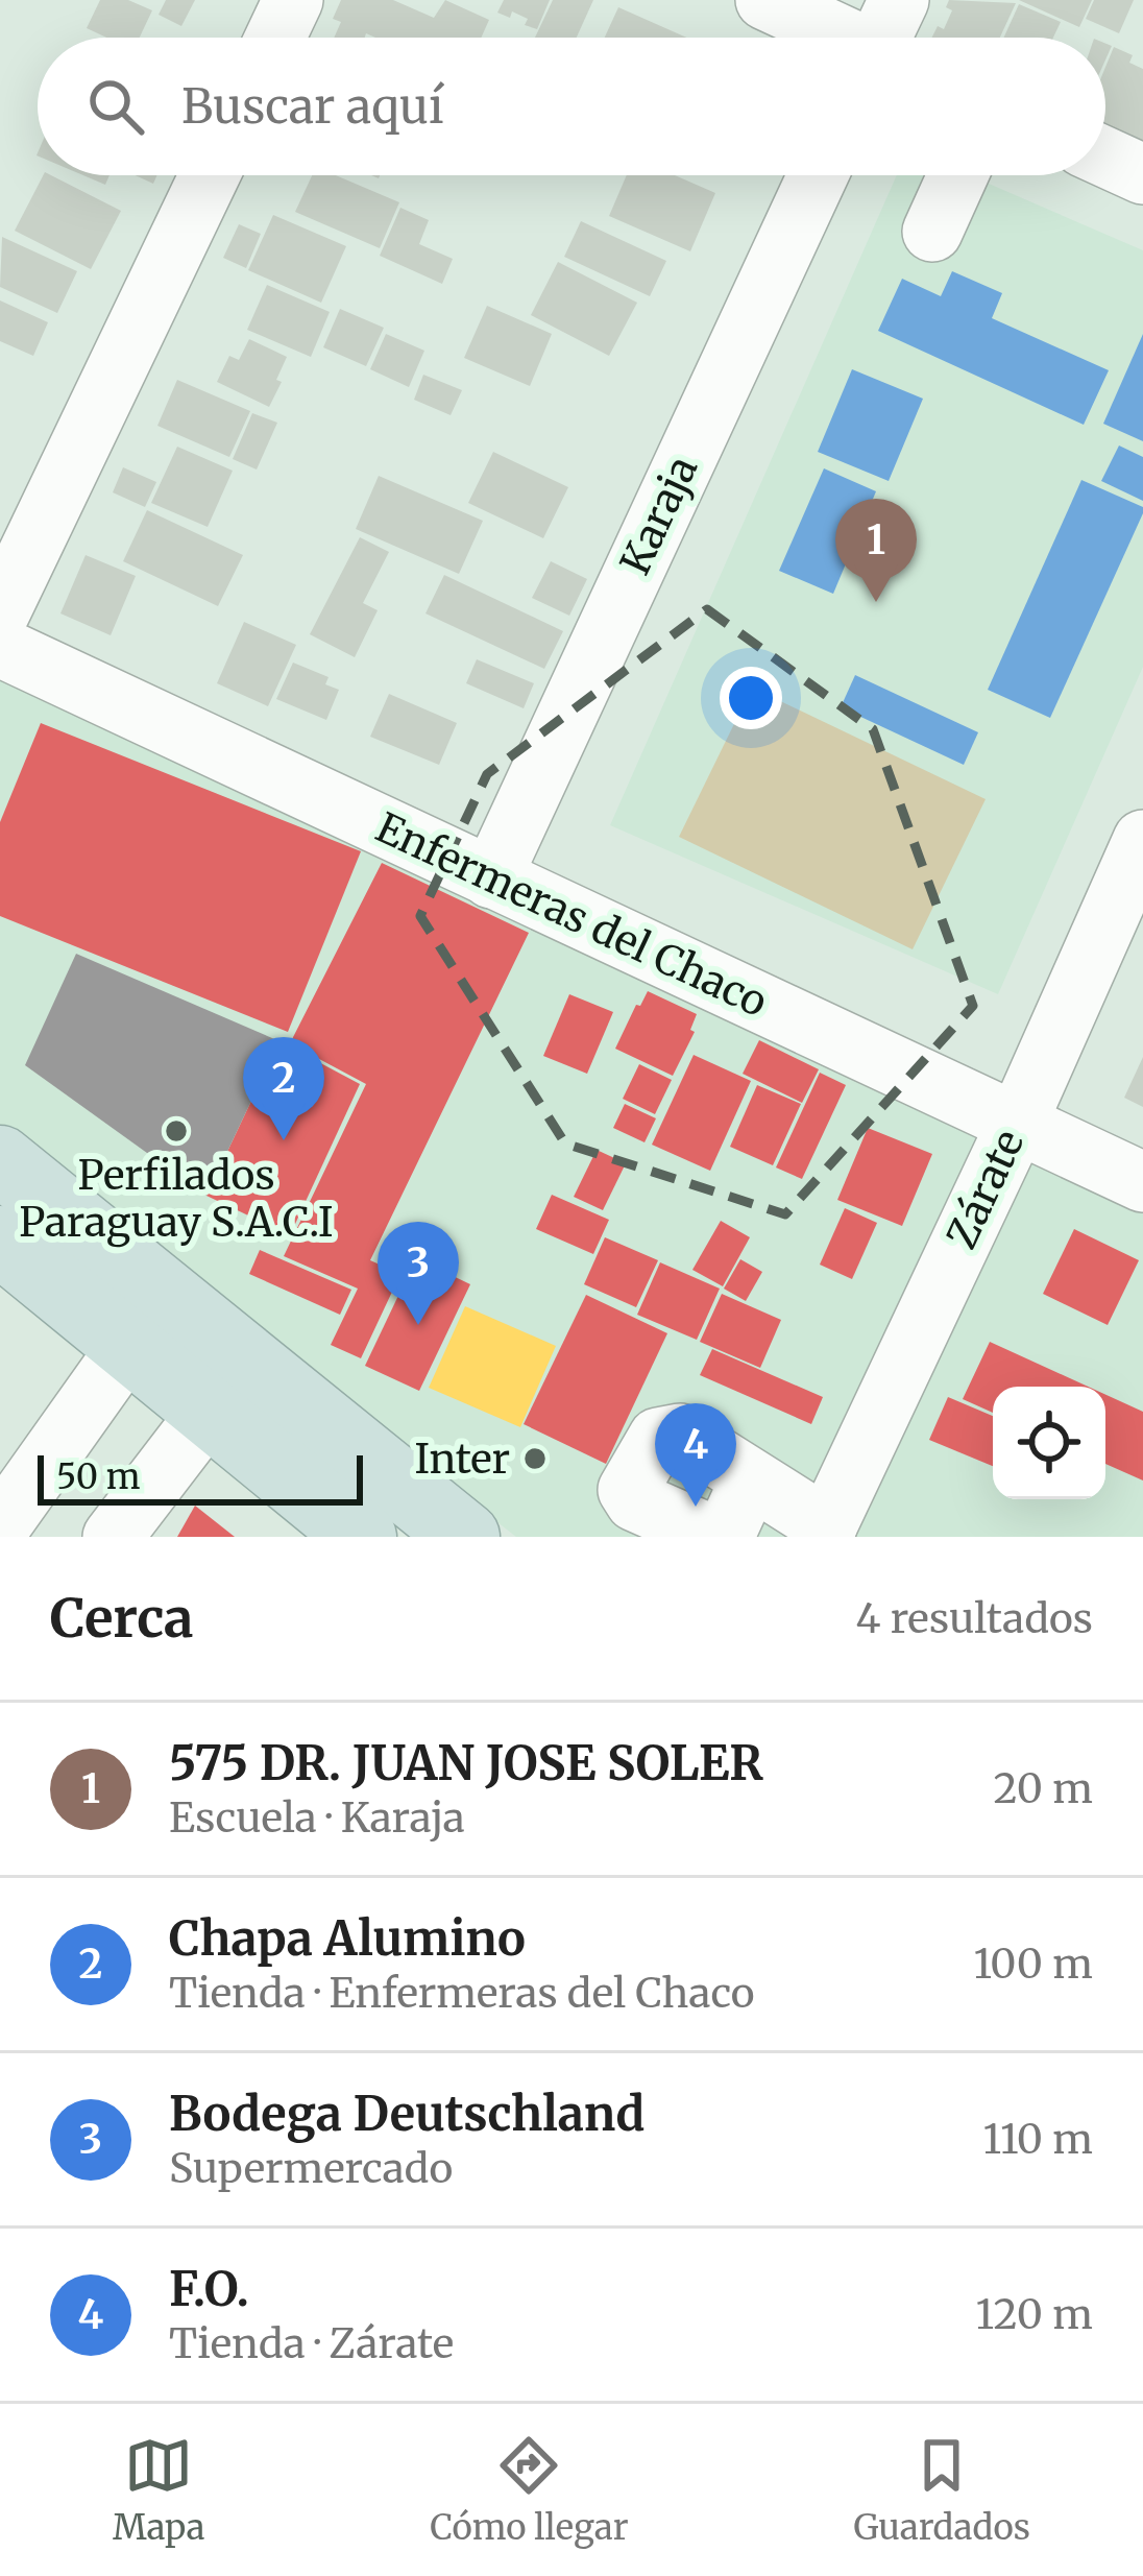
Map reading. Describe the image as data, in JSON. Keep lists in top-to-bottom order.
{
  "streets": {
    "street": ["Karaja", "Enfermeras del Chaco", "Zárate"]
  },
  "crossings": [
    ["Karaja", "Enfermeras del Chaco"],
    ["Enfermeras del Chaco", "Zárate"]
  ],
  "places": ["Perfilados Paraguay S.A.C.I", "Inter"],
  "scale_bar": "50 m",
  "page": {
    "search": "Buscar aquí",
    "pins": [
      "1",
      "2",
      "3",
      "4"
    ],
    "scale": "50 m",
    "heading": ["Cerca", "4 resultados"],
    "list": [
      {
        "mark": "1",
        "name": "575 DR. JUAN JOSE SOLER",
        "note": "Escuela · Karaja",
        "value": "20 m"
      },
      {
        "mark": "2",
        "name": "Chapa Alumino",
        "note": "Tienda · Enfermeras del Chaco",
        "value": "100 m"
      },
      {
        "mark": "3",
        "name": "Bodega Deutschland",
        "note": "Supermercado",
        "value": "110 m"
      },
      {
        "mark": "4",
        "name": "F.O.",
        "note": "Tienda · Zárate",
        "value": "120 m"
      }
    ],
    "nav": ["Mapa", "Cómo llegar", "Guardados"]
  }
}
